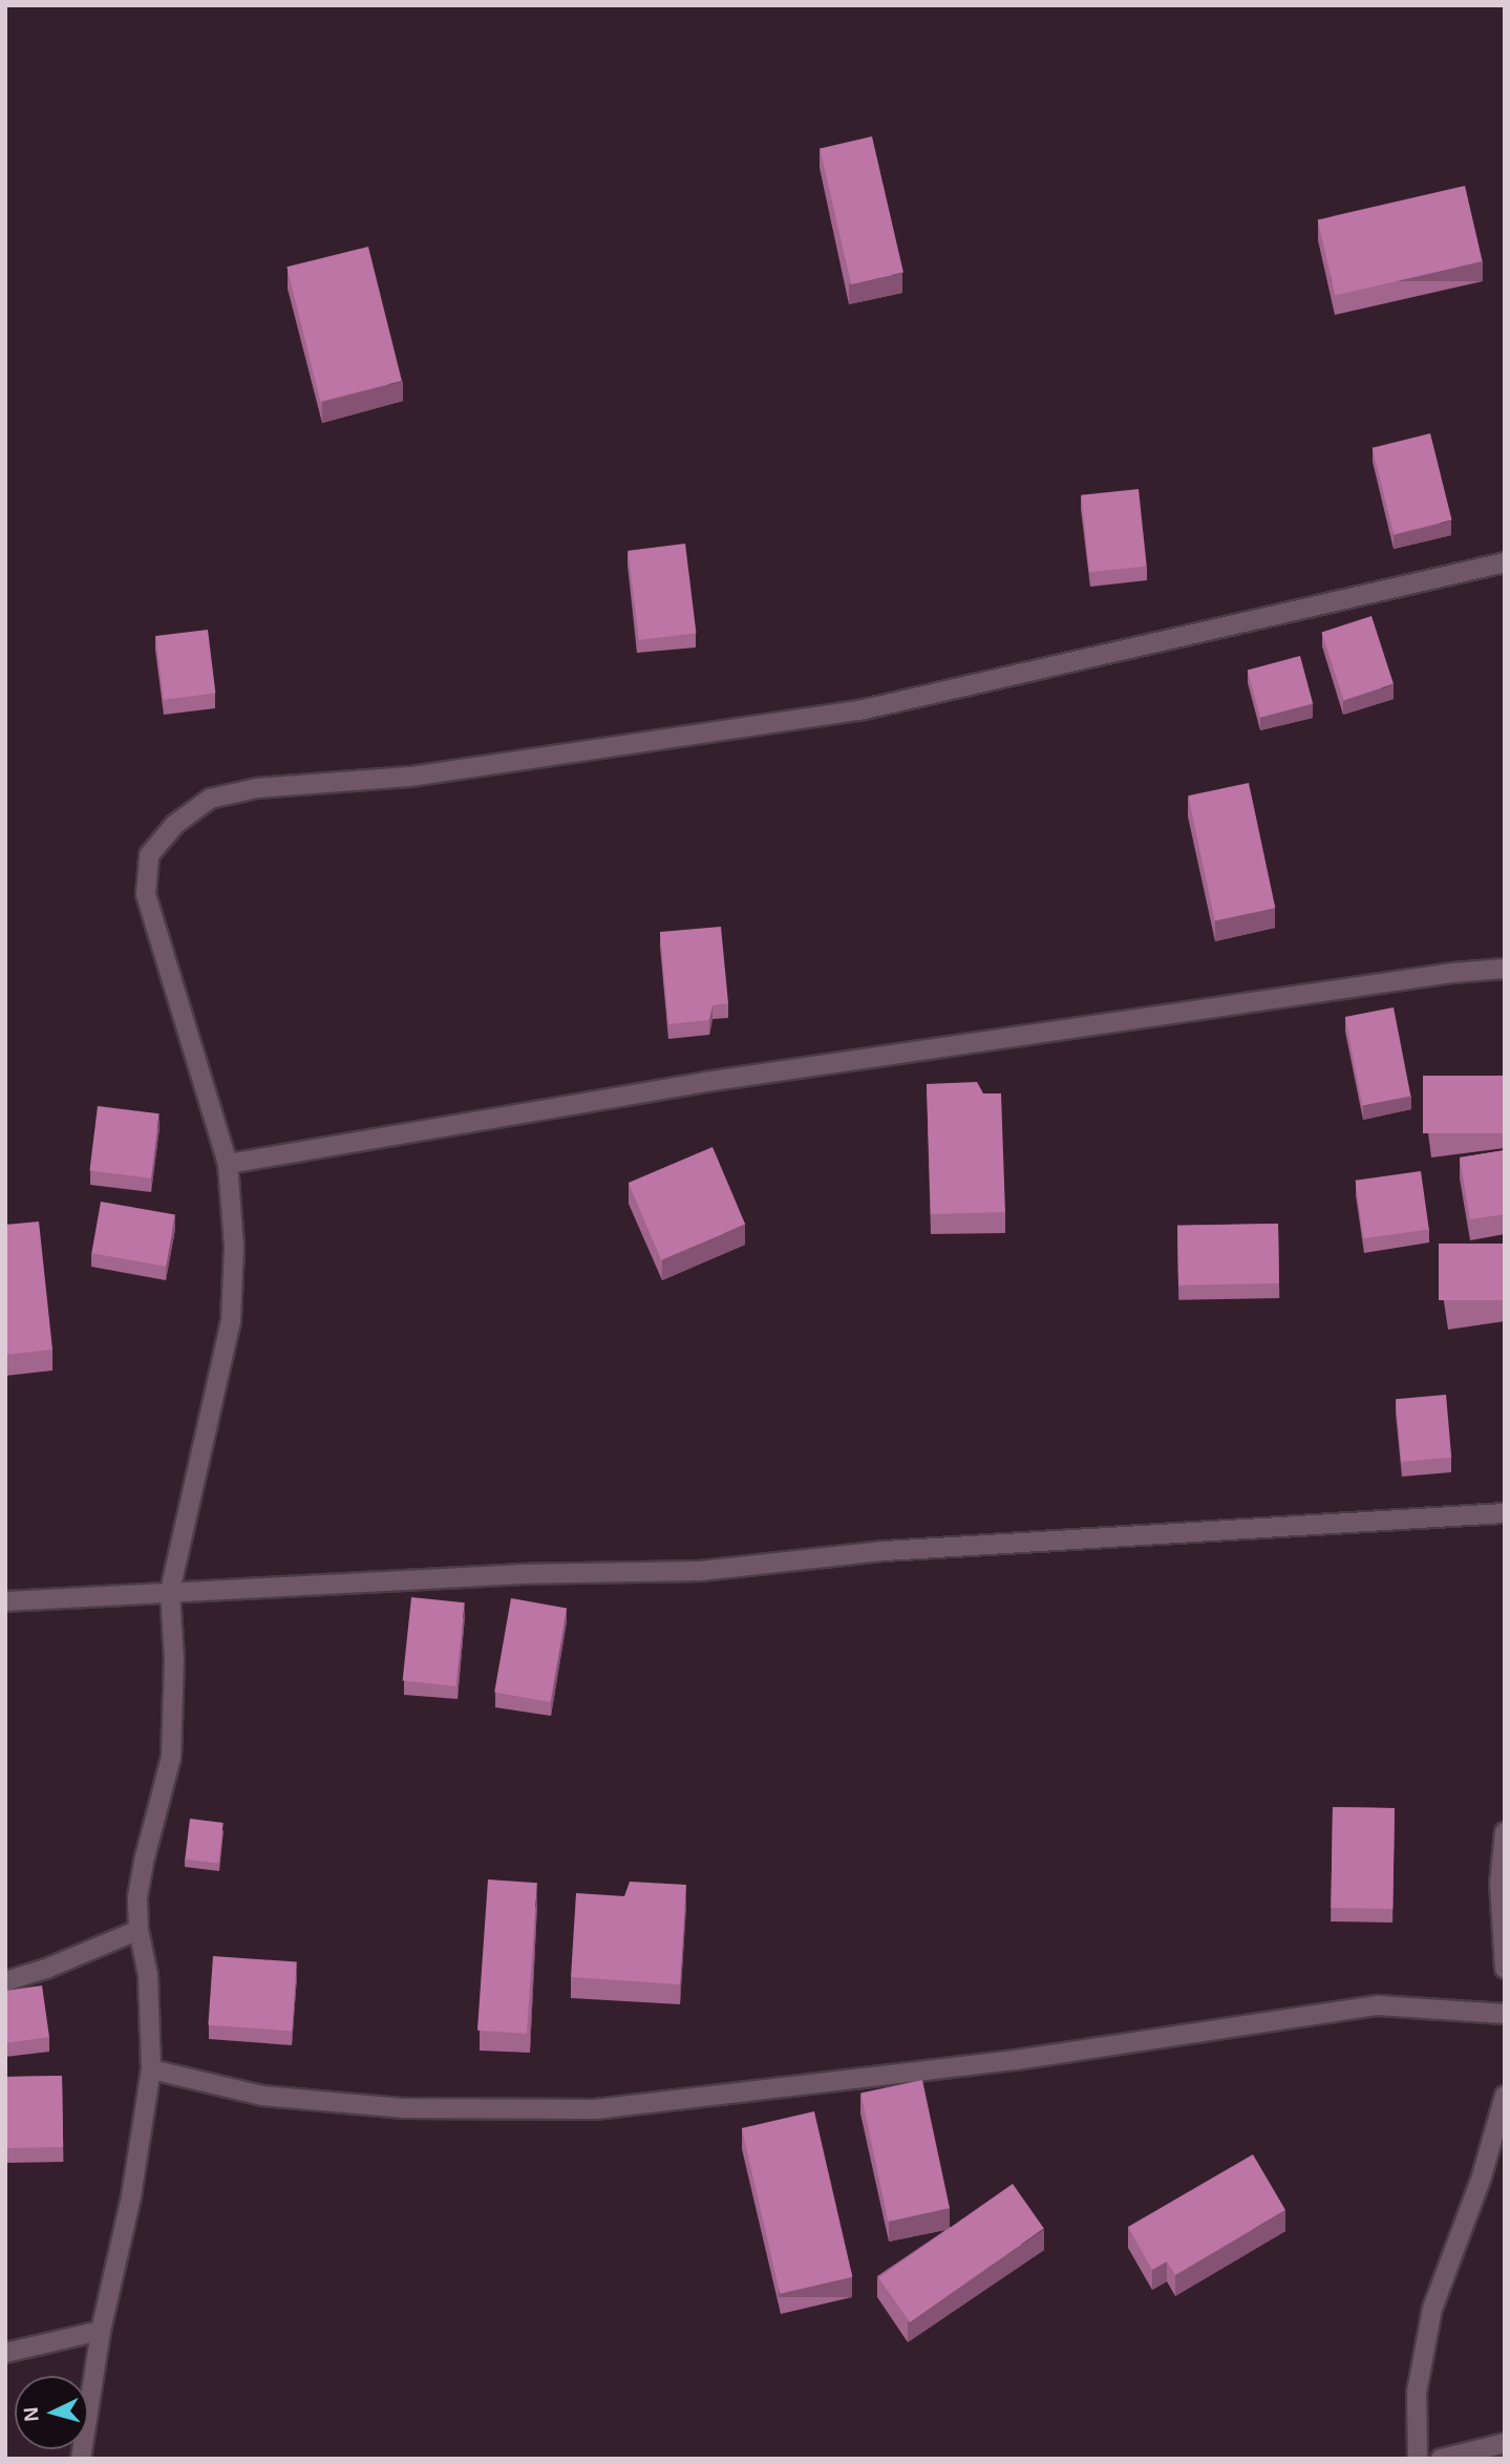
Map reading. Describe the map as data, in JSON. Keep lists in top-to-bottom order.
{
  "north": "left"
}
